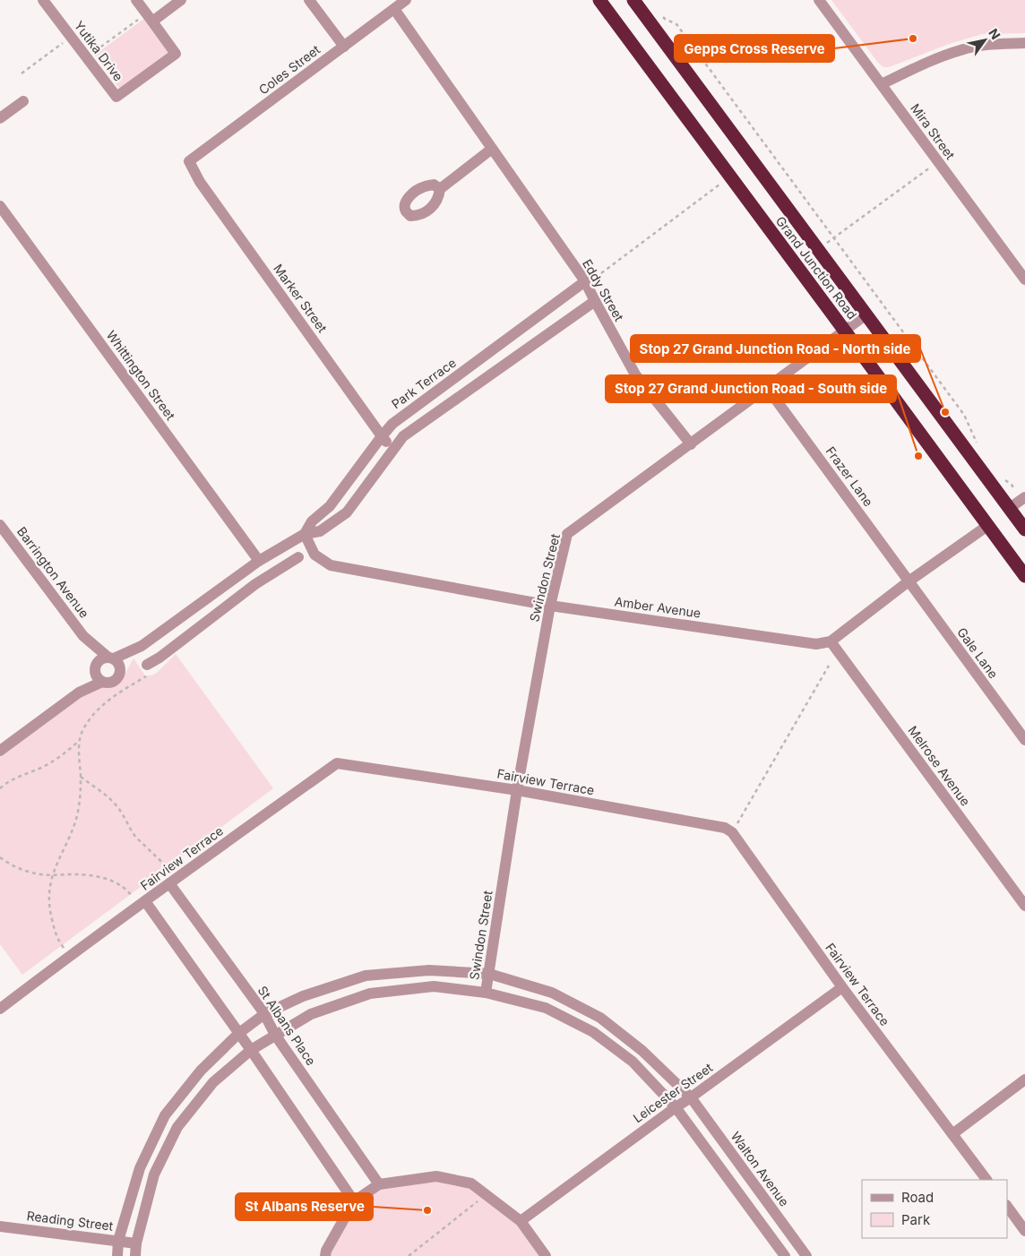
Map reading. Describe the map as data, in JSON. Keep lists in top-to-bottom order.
{
  "streets": {
    "highway": ["Grand Junction Road"],
    "street": [
      "Yutika Drive",
      "Coles Street",
      "Mira Street",
      "Eddy Street",
      "Marker Street",
      "Whittington Street",
      "Park Terrace",
      "Frazer Lane",
      "Barrington Avenue",
      "Swindon Street",
      "Amber Avenue",
      "Gale Lane",
      "Melrose Avenue",
      "Fairview Terrace",
      "St Albans Place",
      "Leicester Street",
      "Walton Avenue",
      "Reading Street"
    ]
  },
  "crossings": [
    ["Coles Street", "Eddy Street"],
    ["Coles Street", "Marker Street"],
    ["Grand Junction Road", "Swindon Street"],
    ["Eddy Street", "Park Terrace"],
    ["Eddy Street", "Swindon Street"],
    ["Marker Street", "Park Terrace"],
    ["Whittington Street", "Park Terrace"],
    ["Park Terrace", "Barrington Avenue"],
    ["Park Terrace", "Amber Avenue"],
    ["Frazer Lane", "Swindon Street"],
    ["Frazer Lane", "Gale Lane"],
    ["Swindon Street", "Amber Avenue"],
    ["Swindon Street", "Fairview Terrace"],
    ["Swindon Street", "Walton Avenue"],
    ["Amber Avenue", "Melrose Avenue"],
    ["Fairview Terrace", "St Albans Place"],
    ["Fairview Terrace", "Leicester Street"],
    ["St Albans Place", "Walton Avenue"],
    ["Leicester Street", "Walton Avenue"],
    ["Walton Avenue", "Reading Street"]
  ],
  "places": [
    "Gepps Cross Reserve",
    "Stop 27 Grand Junction Road - North side",
    "Stop 27 Grand Junction Road - South side",
    "St Albans Reserve"
  ],
  "legend": ["Road", "Park"],
  "north": "top right"
}
